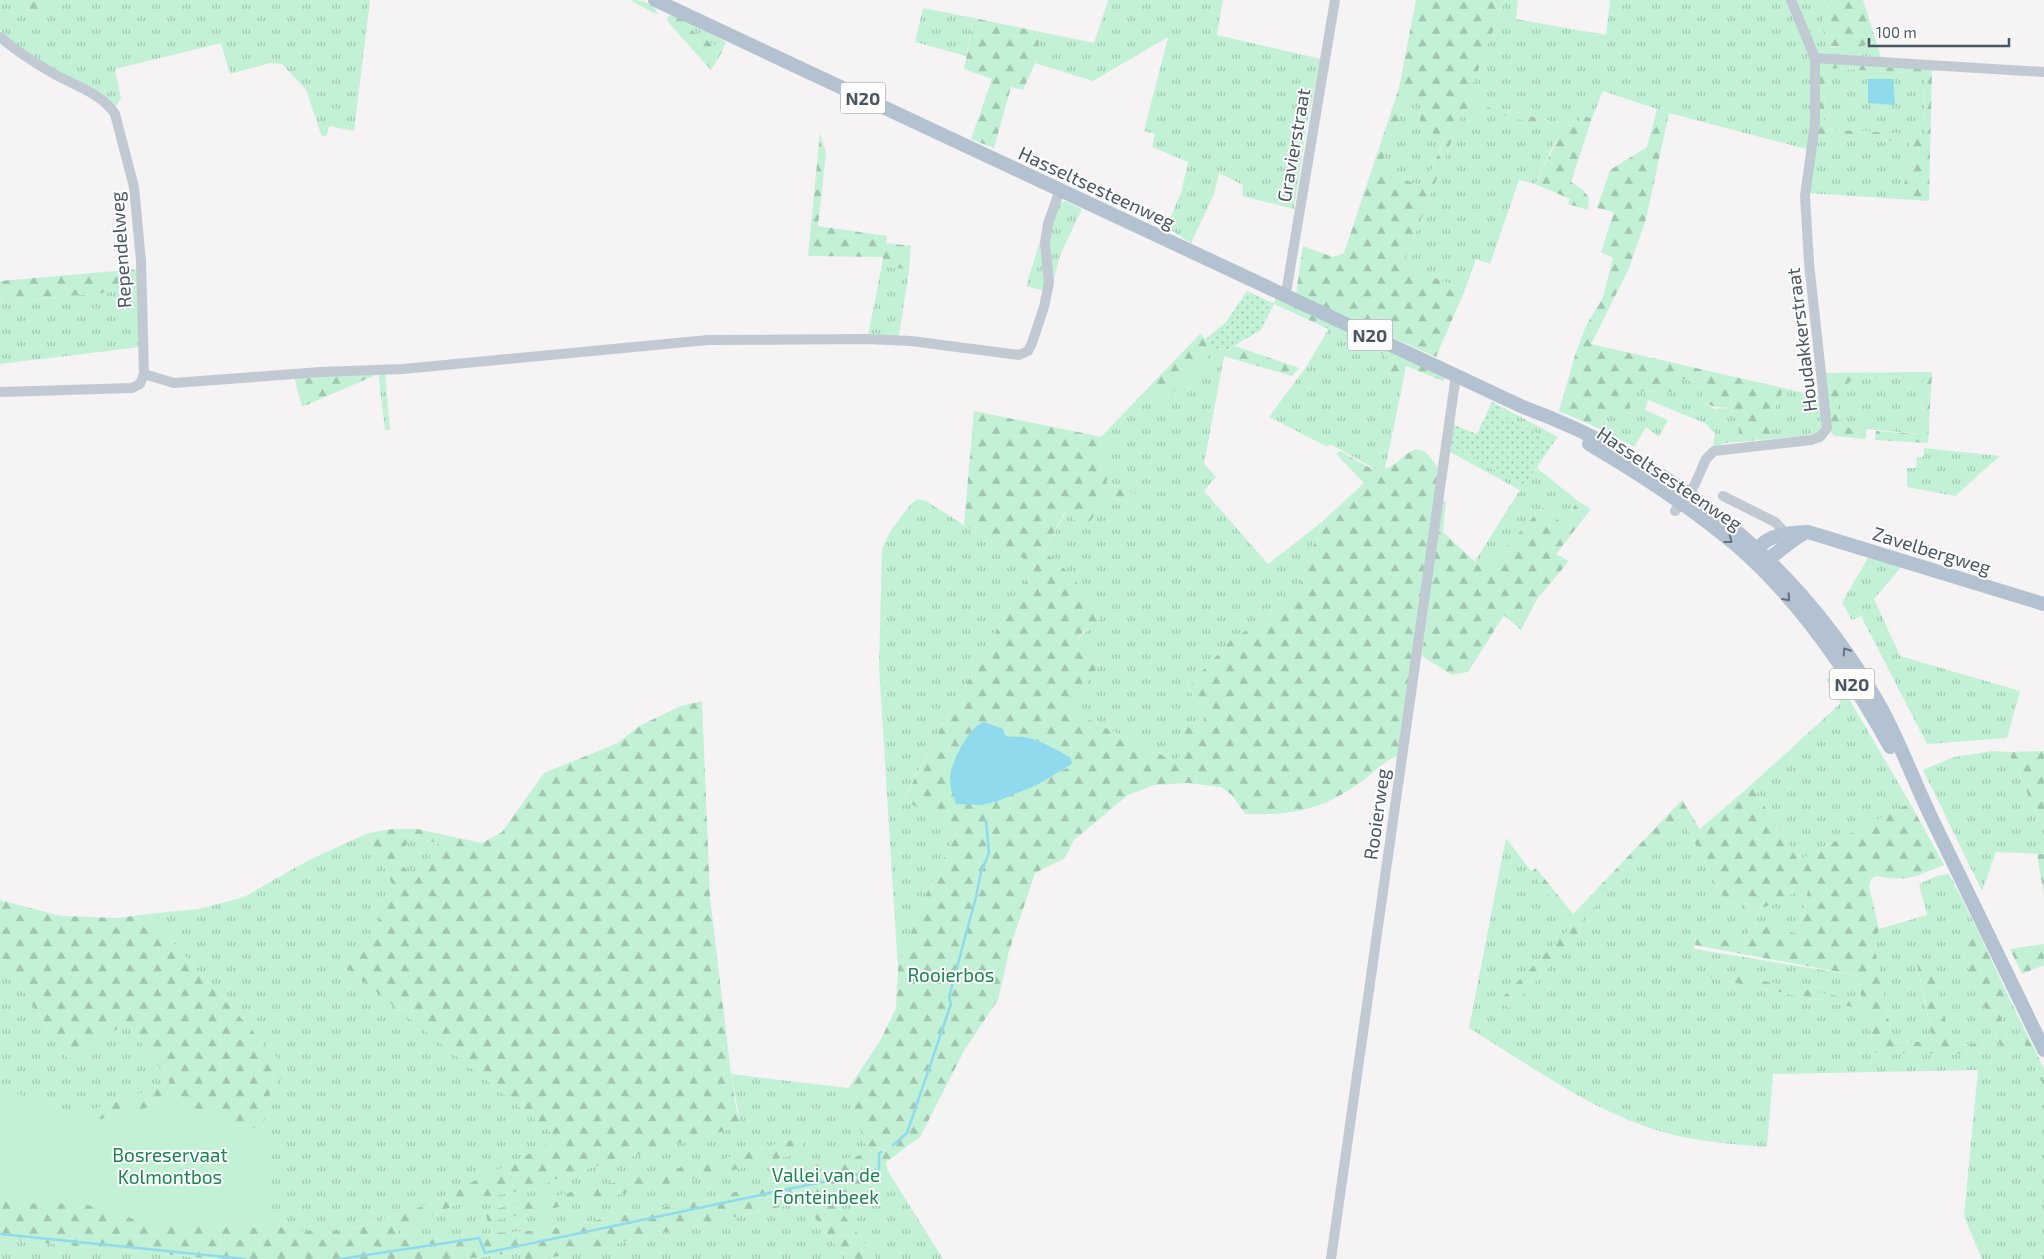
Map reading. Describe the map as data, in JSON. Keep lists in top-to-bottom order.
{
  "streets": {
    "main road": ["N20", "Hasseltsesteenweg", "Zavelbergweg"],
    "street": [
      "Gravierstraat",
      "Rependelweg",
      "Houdakkerstraat",
      "Rooierweg"
    ]
  },
  "crossings": [
    ["Gravierstraat", "Hasseltsesteenweg"],
    ["Hasseltsesteenweg", "Houdakkerstraat"],
    ["Hasseltsesteenweg", "Zavelbergweg"],
    ["Hasseltsesteenweg", "Rooierweg"]
  ],
  "parks": ["Rooierbos", "Bosreservaat Kolmontbos", "Vallei van de Fonteinbeek"],
  "scale_bar": "100 m"
}
